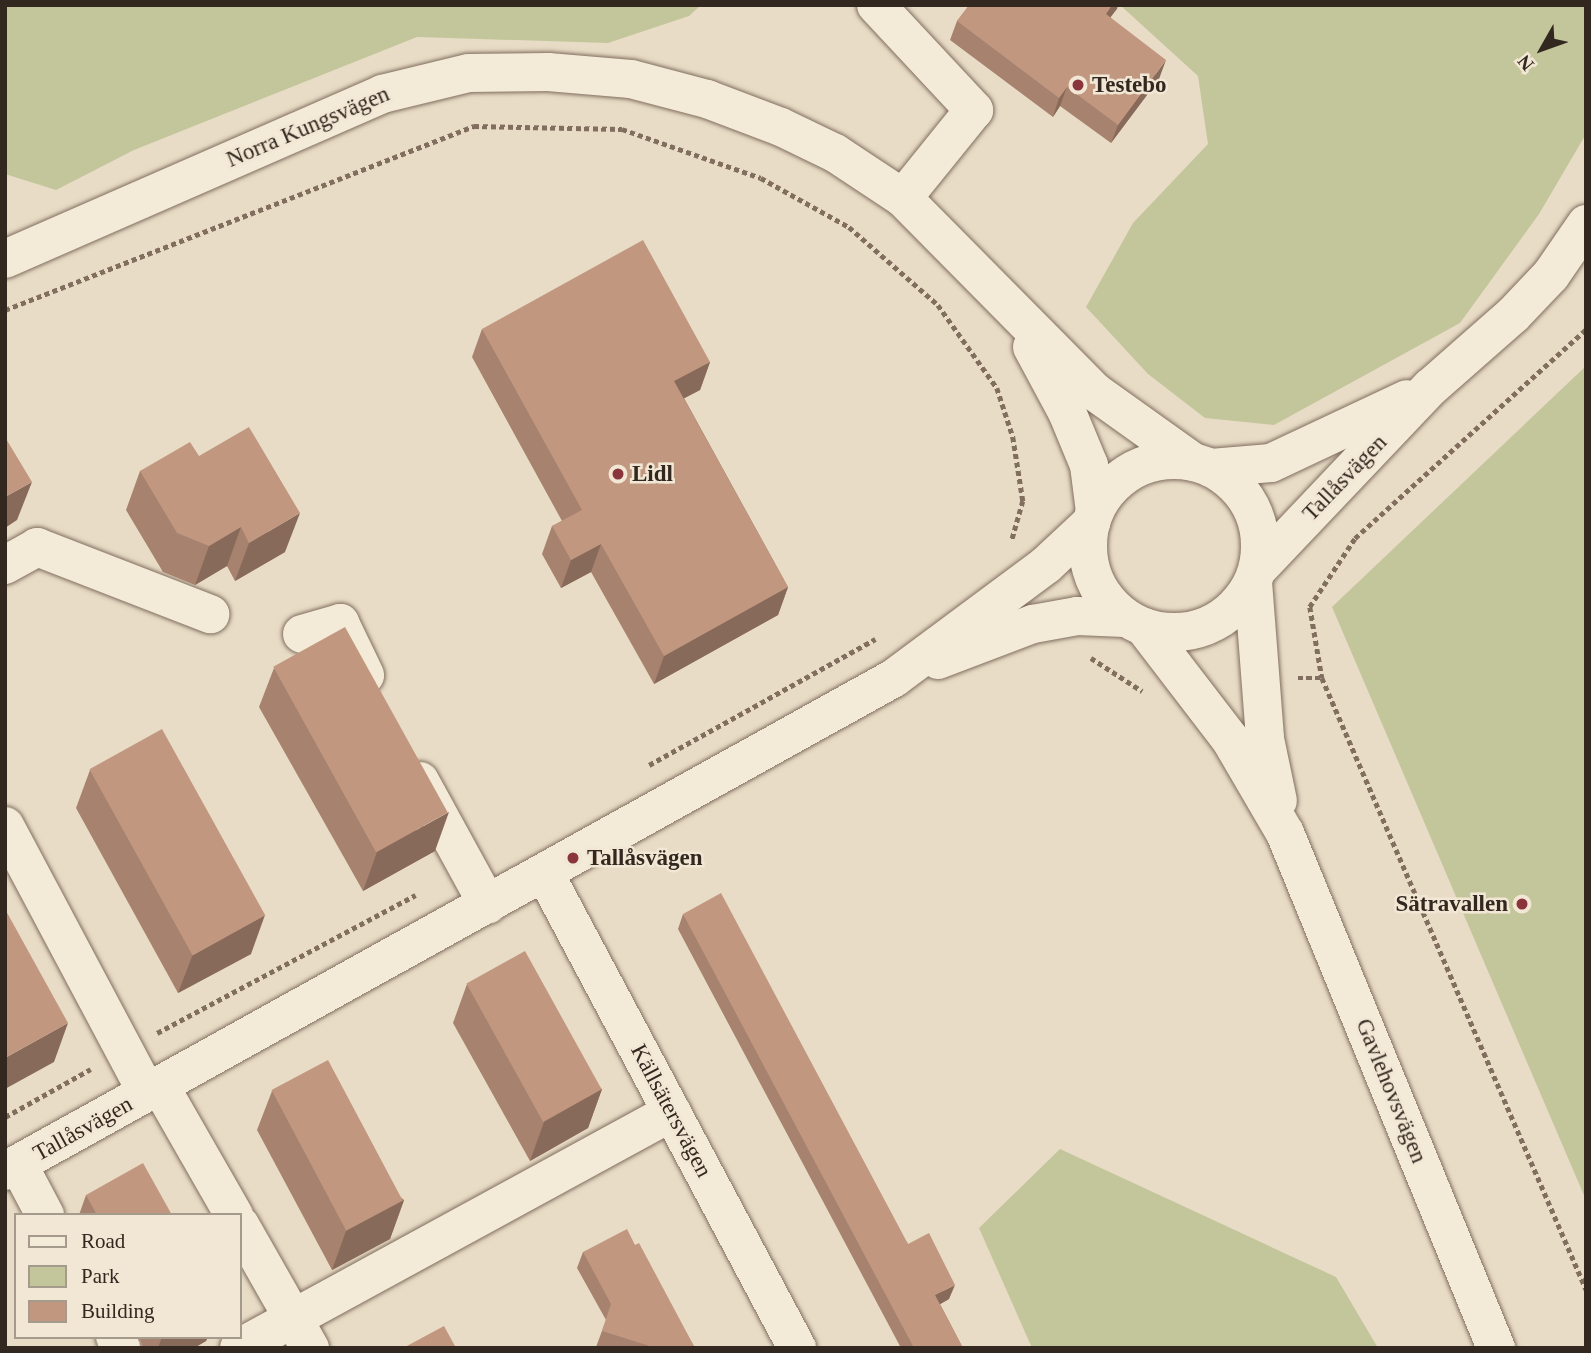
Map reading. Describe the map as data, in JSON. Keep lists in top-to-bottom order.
{
  "streets": {
    "street": [
      "Norra Kungsvägen",
      "Tallåsvägen",
      "Gavlehovsvägen",
      "Källsätersvägen"
    ]
  },
  "crossings": [
    ["Norra Kungsvägen", "Tallåsvägen"],
    ["Norra Kungsvägen", "Gavlehovsvägen"],
    ["Tallåsvägen", "Gavlehovsvägen"],
    ["Tallåsvägen", "Källsätersvägen"]
  ],
  "places": [
    "Testebo",
    "Lidl",
    "Tallåsvägen",
    "Sätravallen"
  ],
  "legend": ["Road", "Park", "Building"],
  "north": "bottom left"
}
